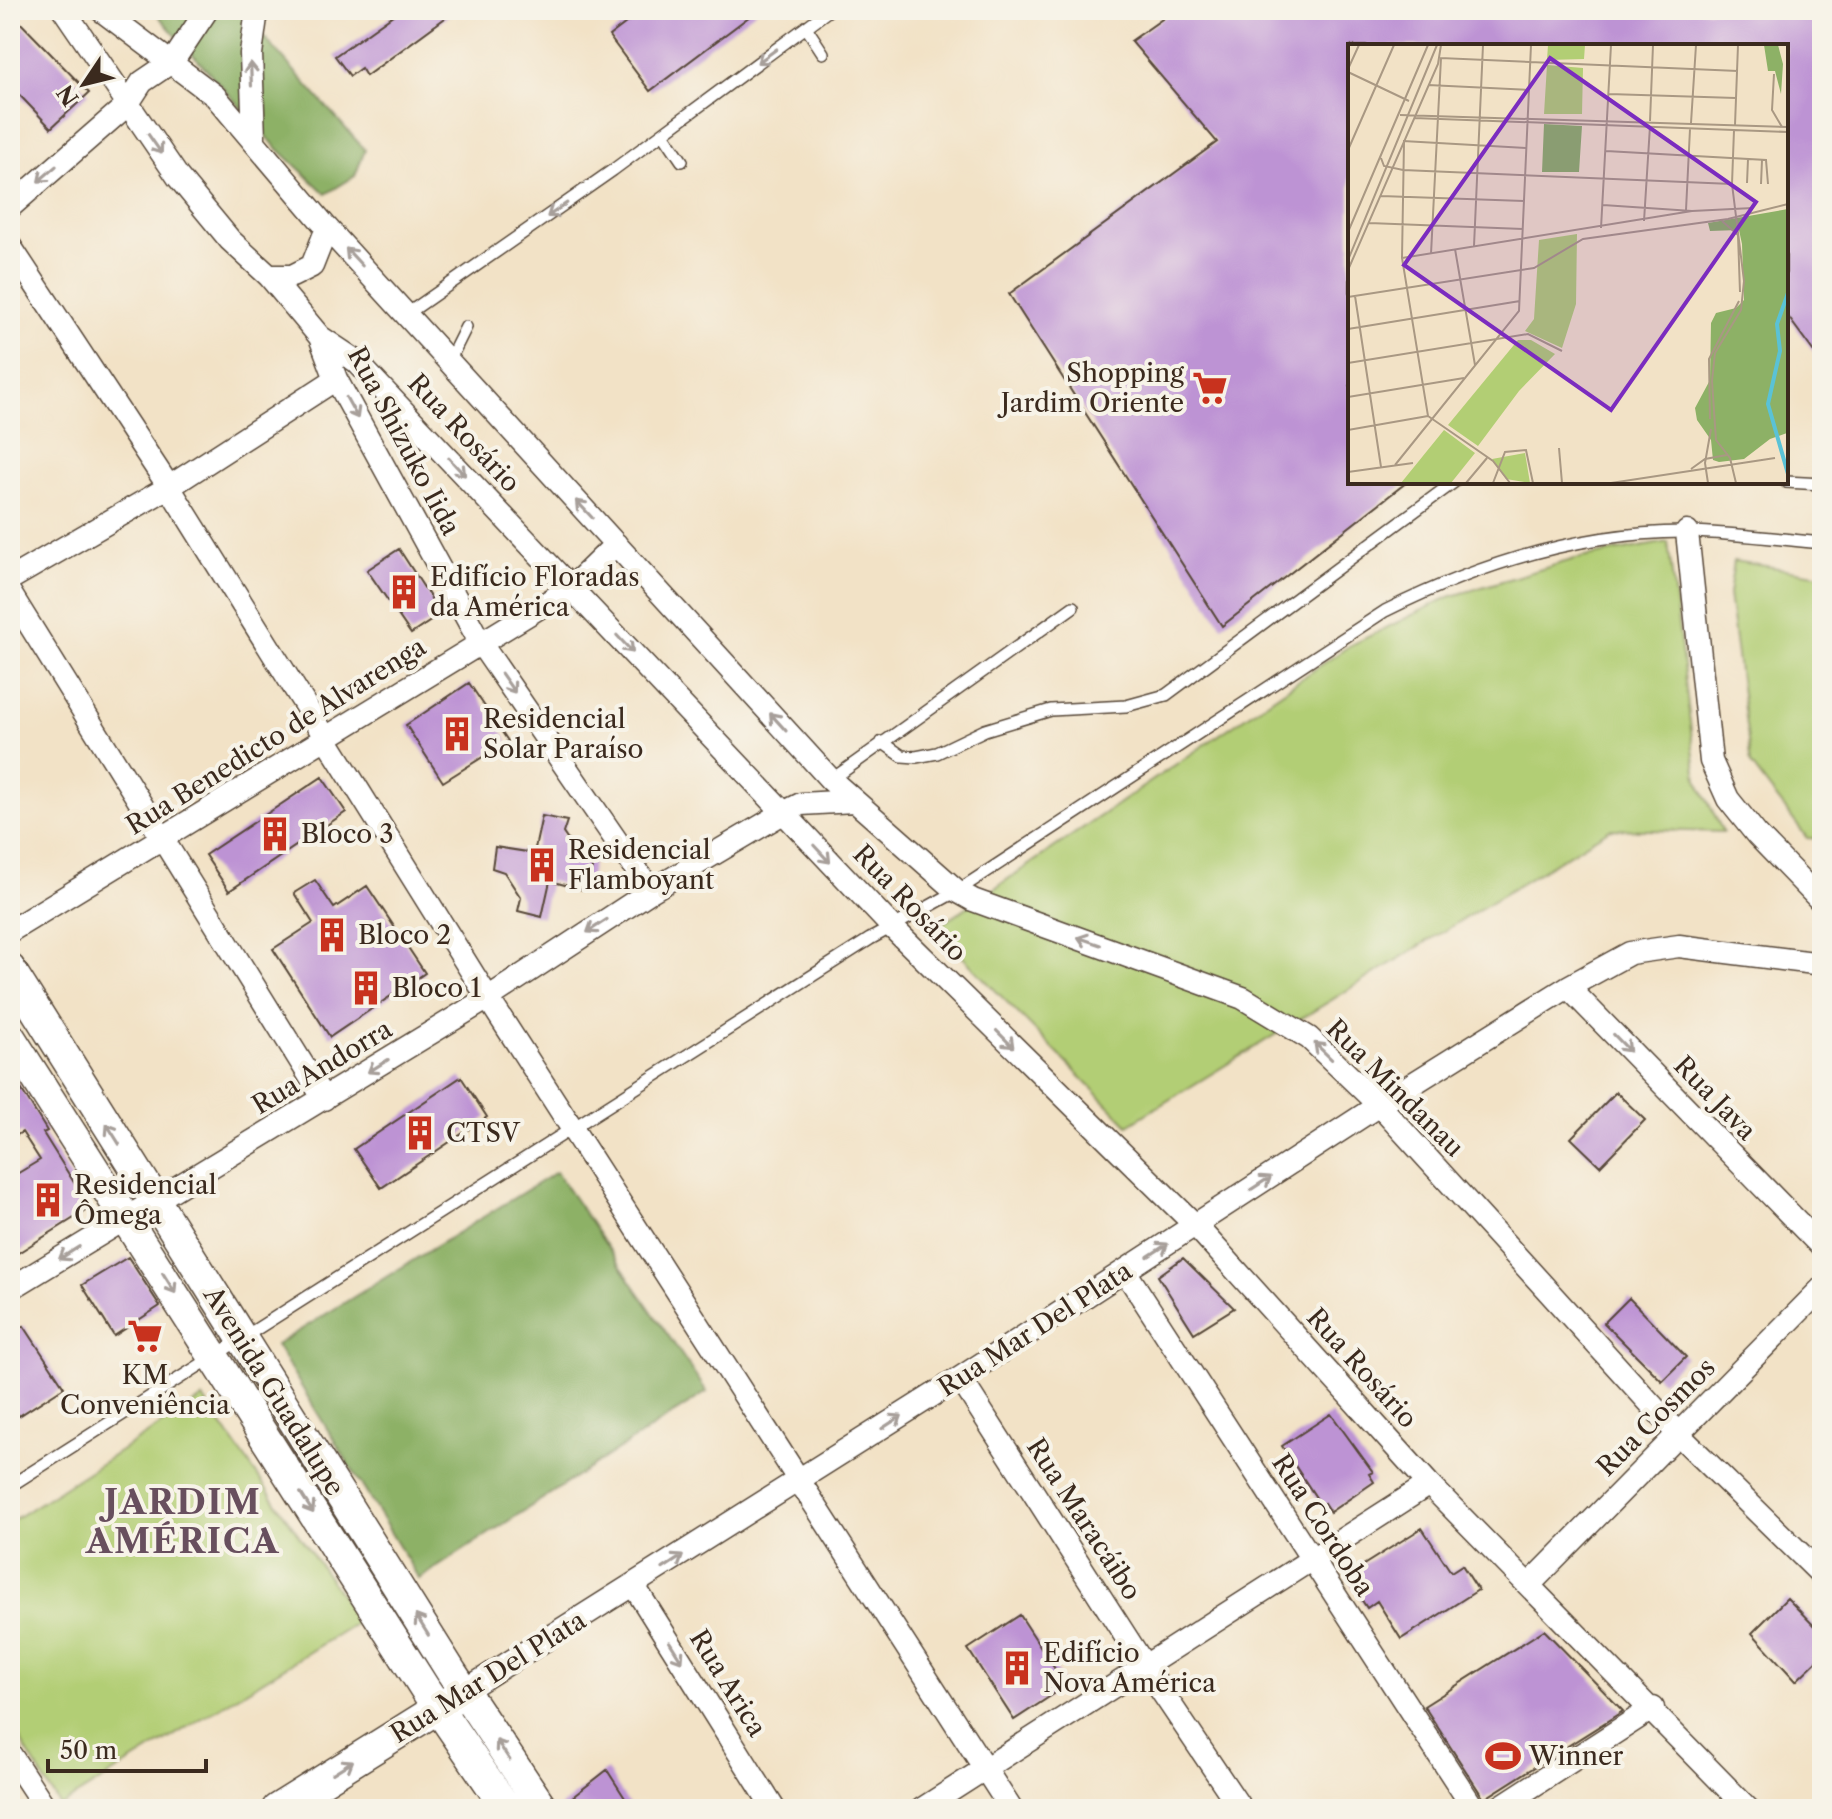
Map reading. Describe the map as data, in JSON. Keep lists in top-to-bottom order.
{
  "streets": {
    "street": [
      "Rua Rosário",
      "Rua Shizuko Iida",
      "Rua Benedicto de Alvarenga",
      "Rua Andorra",
      "Rua Mindanau",
      "Rua Java",
      "Rua Mar Del Plata",
      "Avenida Guadalupe",
      "Rua Cosmos",
      "Rua Maracáibo",
      "Rua Cordoba",
      "Rua Arica"
    ]
  },
  "crossings": [
    ["Rua Rosário", "Rua Shizuko Iida"],
    ["Rua Rosário", "Rua Benedicto de Alvarenga"],
    ["Rua Rosário", "Rua Andorra"],
    ["Rua Rosário", "Rua Mar Del Plata"],
    ["Rua Rosário", "Rua Cosmos"],
    ["Rua Shizuko Iida", "Rua Benedicto de Alvarenga"],
    ["Rua Shizuko Iida", "Rua Andorra"],
    ["Rua Benedicto de Alvarenga", "Rua Mindanau"],
    ["Rua Andorra", "Rua Mindanau"],
    ["Rua Andorra", "Avenida Guadalupe"],
    ["Rua Mindanau", "Rua Mar Del Plata"],
    ["Rua Mindanau", "Rua Cosmos"],
    ["Rua Java", "Rua Mar Del Plata"],
    ["Rua Mar Del Plata", "Avenida Guadalupe"],
    ["Rua Mar Del Plata", "Rua Maracáibo"],
    ["Rua Mar Del Plata", "Rua Cordoba"],
    ["Rua Mar Del Plata", "Rua Arica"]
  ],
  "one_way": [
    "Rua Andorra",
    "Rua Mindanau",
    "Rua Java",
    "Rua Mar Del Plata"
  ],
  "districts": ["JARDIM AMÉRICA"],
  "places": {
    "supermarket": ["Shopping Jardim Oriente", "KM Conveniência"],
    "building": [
      "Edifício Floradas da América",
      "Residencial Solar Paraíso",
      "Bloco 3",
      "Residencial Flamboyant",
      "Bloco 2",
      "Bloco 1",
      "CTSV",
      "Residencial Ômega",
      "Edifício Nova América"
    ],
    "sports": ["Winner"]
  },
  "scale_bar": "50 m",
  "north": "bottom left"
}
